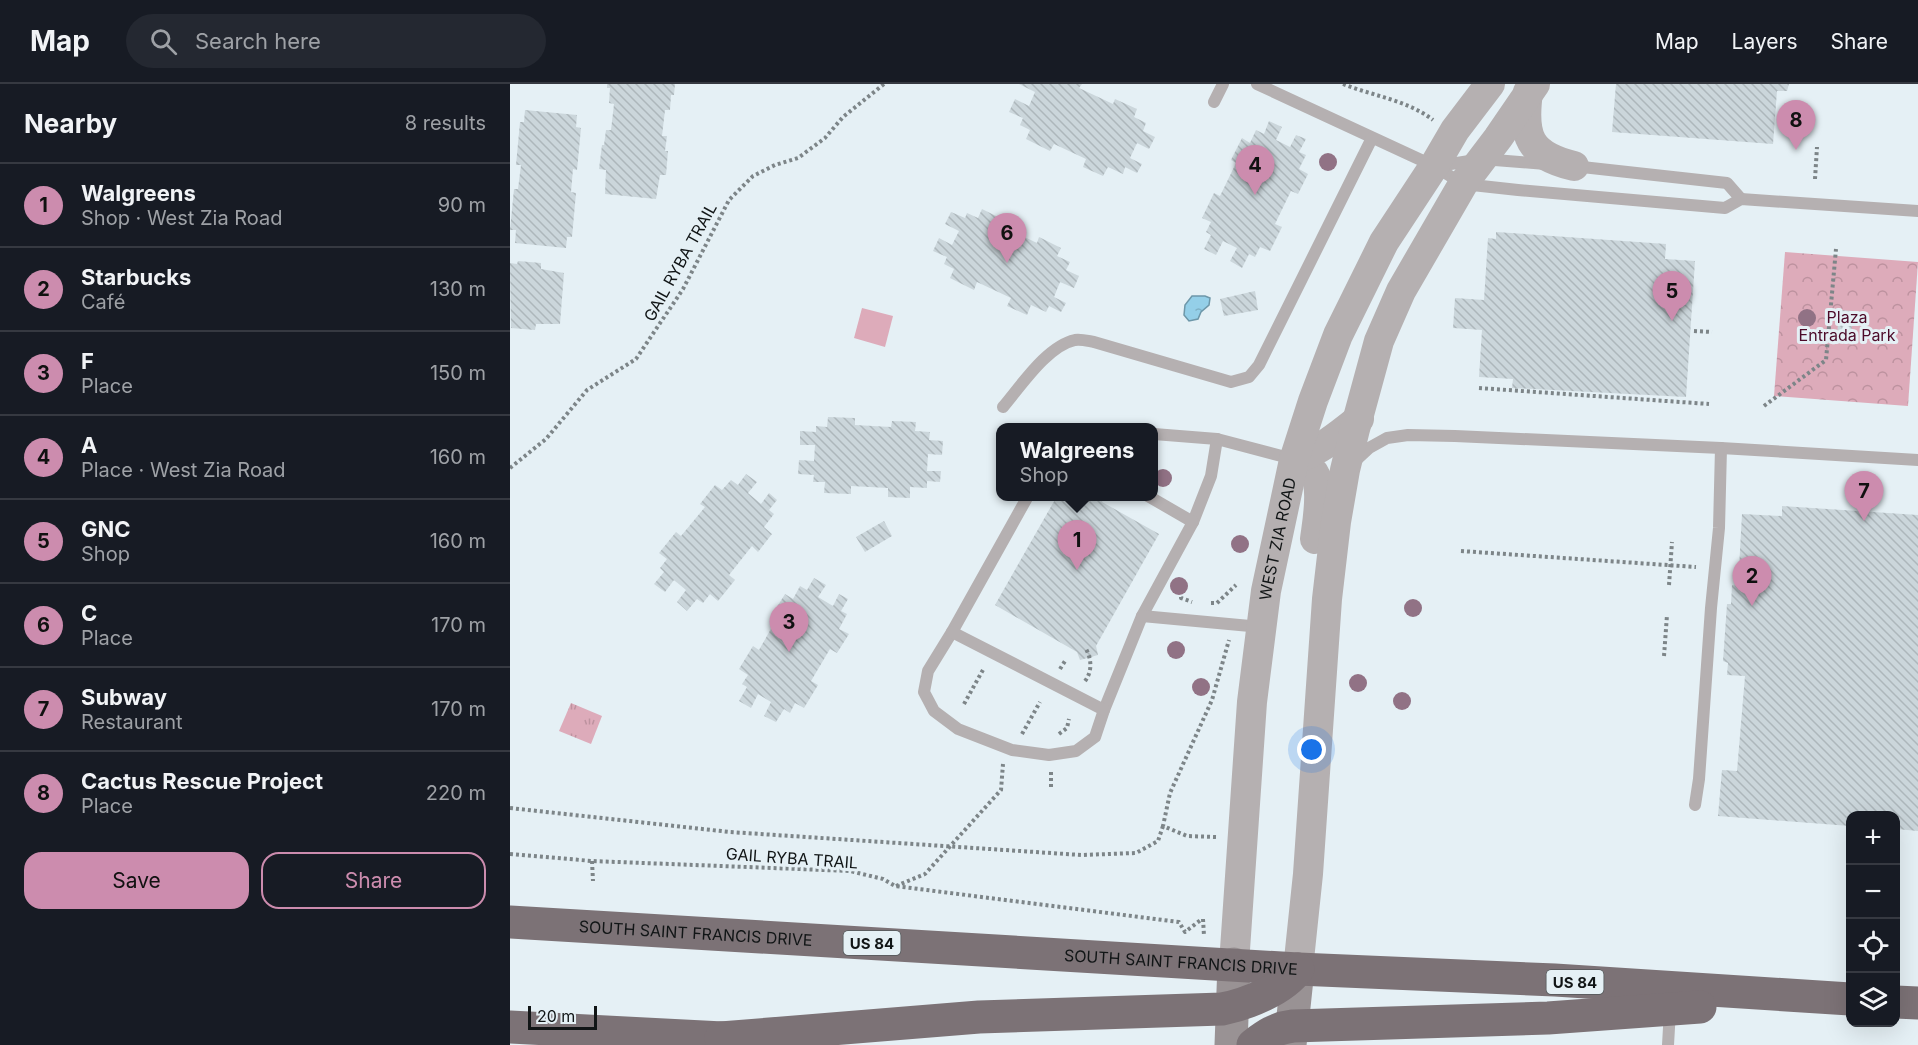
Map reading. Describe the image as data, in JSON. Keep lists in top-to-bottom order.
{
  "streets": {
    "highway": ["SOUTH SAINT FRANCIS DRIVE", "US 84"],
    "main road": ["WEST ZIA ROAD"],
    "path": ["GAIL RYBA TRAIL"]
  },
  "crossings": [
    ["GAIL RYBA TRAIL", "WEST ZIA ROAD"],
    ["WEST ZIA ROAD", "SOUTH SAINT FRANCIS DRIVE"]
  ],
  "parks": ["Plaza Entrada Park"],
  "scale_bar": "20 m",
  "page": {
    "header": "Map",
    "search": "Search here",
    "nav": ["Map", "Layers", "Share"],
    "heading": ["Nearby", "8 results"],
    "pins": [
      "8",
      "4",
      "6",
      "5",
      "7",
      "1",
      "2",
      "3"
    ],
    "list": [
      {
        "mark": "1",
        "name": "Walgreens",
        "note": "Shop · West Zia Road",
        "value": "90 m"
      },
      {
        "mark": "2",
        "name": "Starbucks",
        "note": "Café",
        "value": "130 m"
      },
      {
        "mark": "3",
        "name": "F",
        "note": "Place",
        "value": "150 m"
      },
      {
        "mark": "4",
        "name": "A",
        "note": "Place · West Zia Road",
        "value": "160 m"
      },
      {
        "mark": "5",
        "name": "GNC",
        "note": "Shop",
        "value": "160 m"
      },
      {
        "mark": "6",
        "name": "C",
        "note": "Place",
        "value": "170 m"
      },
      {
        "mark": "7",
        "name": "Subway",
        "note": "Restaurant",
        "value": "170 m"
      },
      {
        "mark": "8",
        "name": "Cactus Rescue Project",
        "note": "Place",
        "value": "220 m"
      }
    ],
    "popup": ["Walgreens", "Shop"],
    "map_buttons": ["+", "−"],
    "buttons": ["Save", "Share"],
    "scale": "20 m"
  }
}
